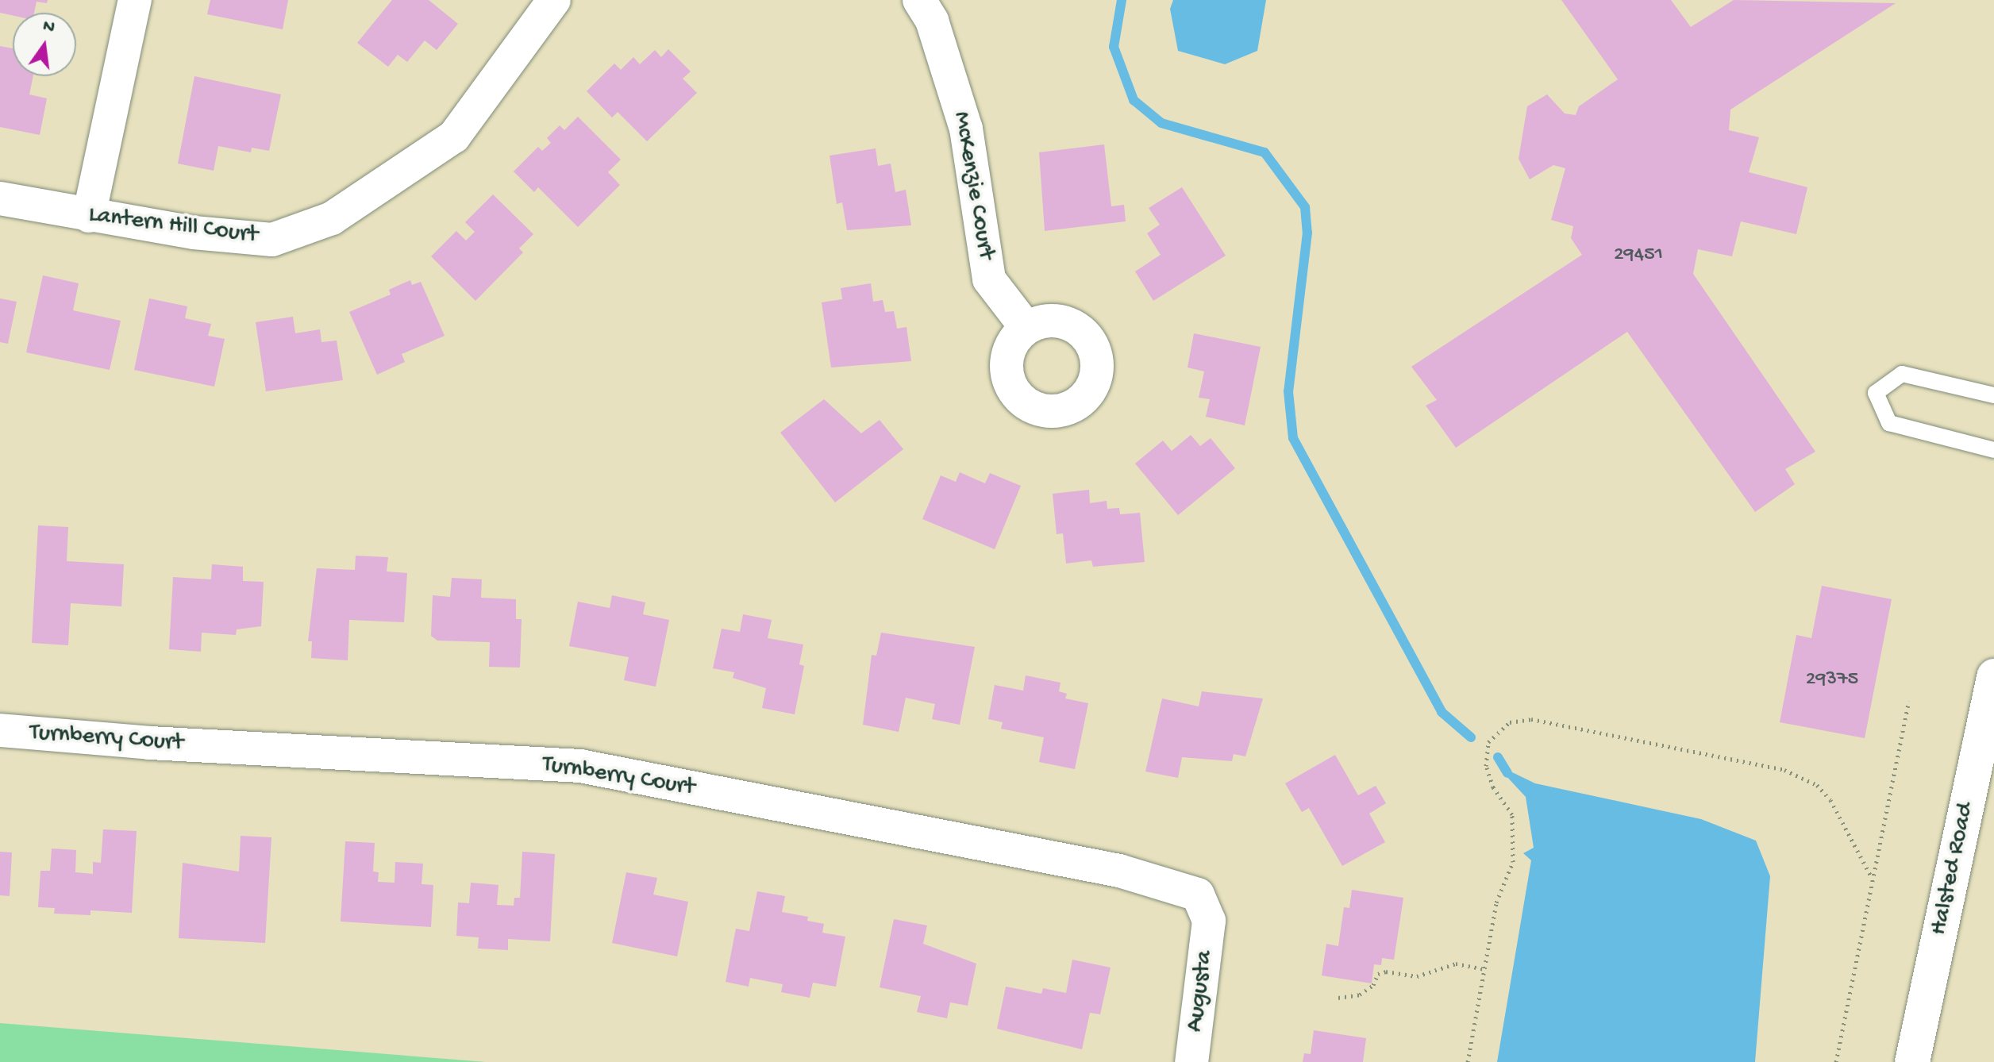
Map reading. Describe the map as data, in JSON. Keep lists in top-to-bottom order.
{
  "streets": {
    "street": [
      "McKenzie Court",
      "Lantern Hill Court",
      "Turnberry Court",
      "Halsted Road",
      "Augusta"
    ]
  },
  "crossings": [
    ["Turnberry Court", "Augusta"]
  ],
  "house_numbers": ["29451", "29375"],
  "north": "top"
}
